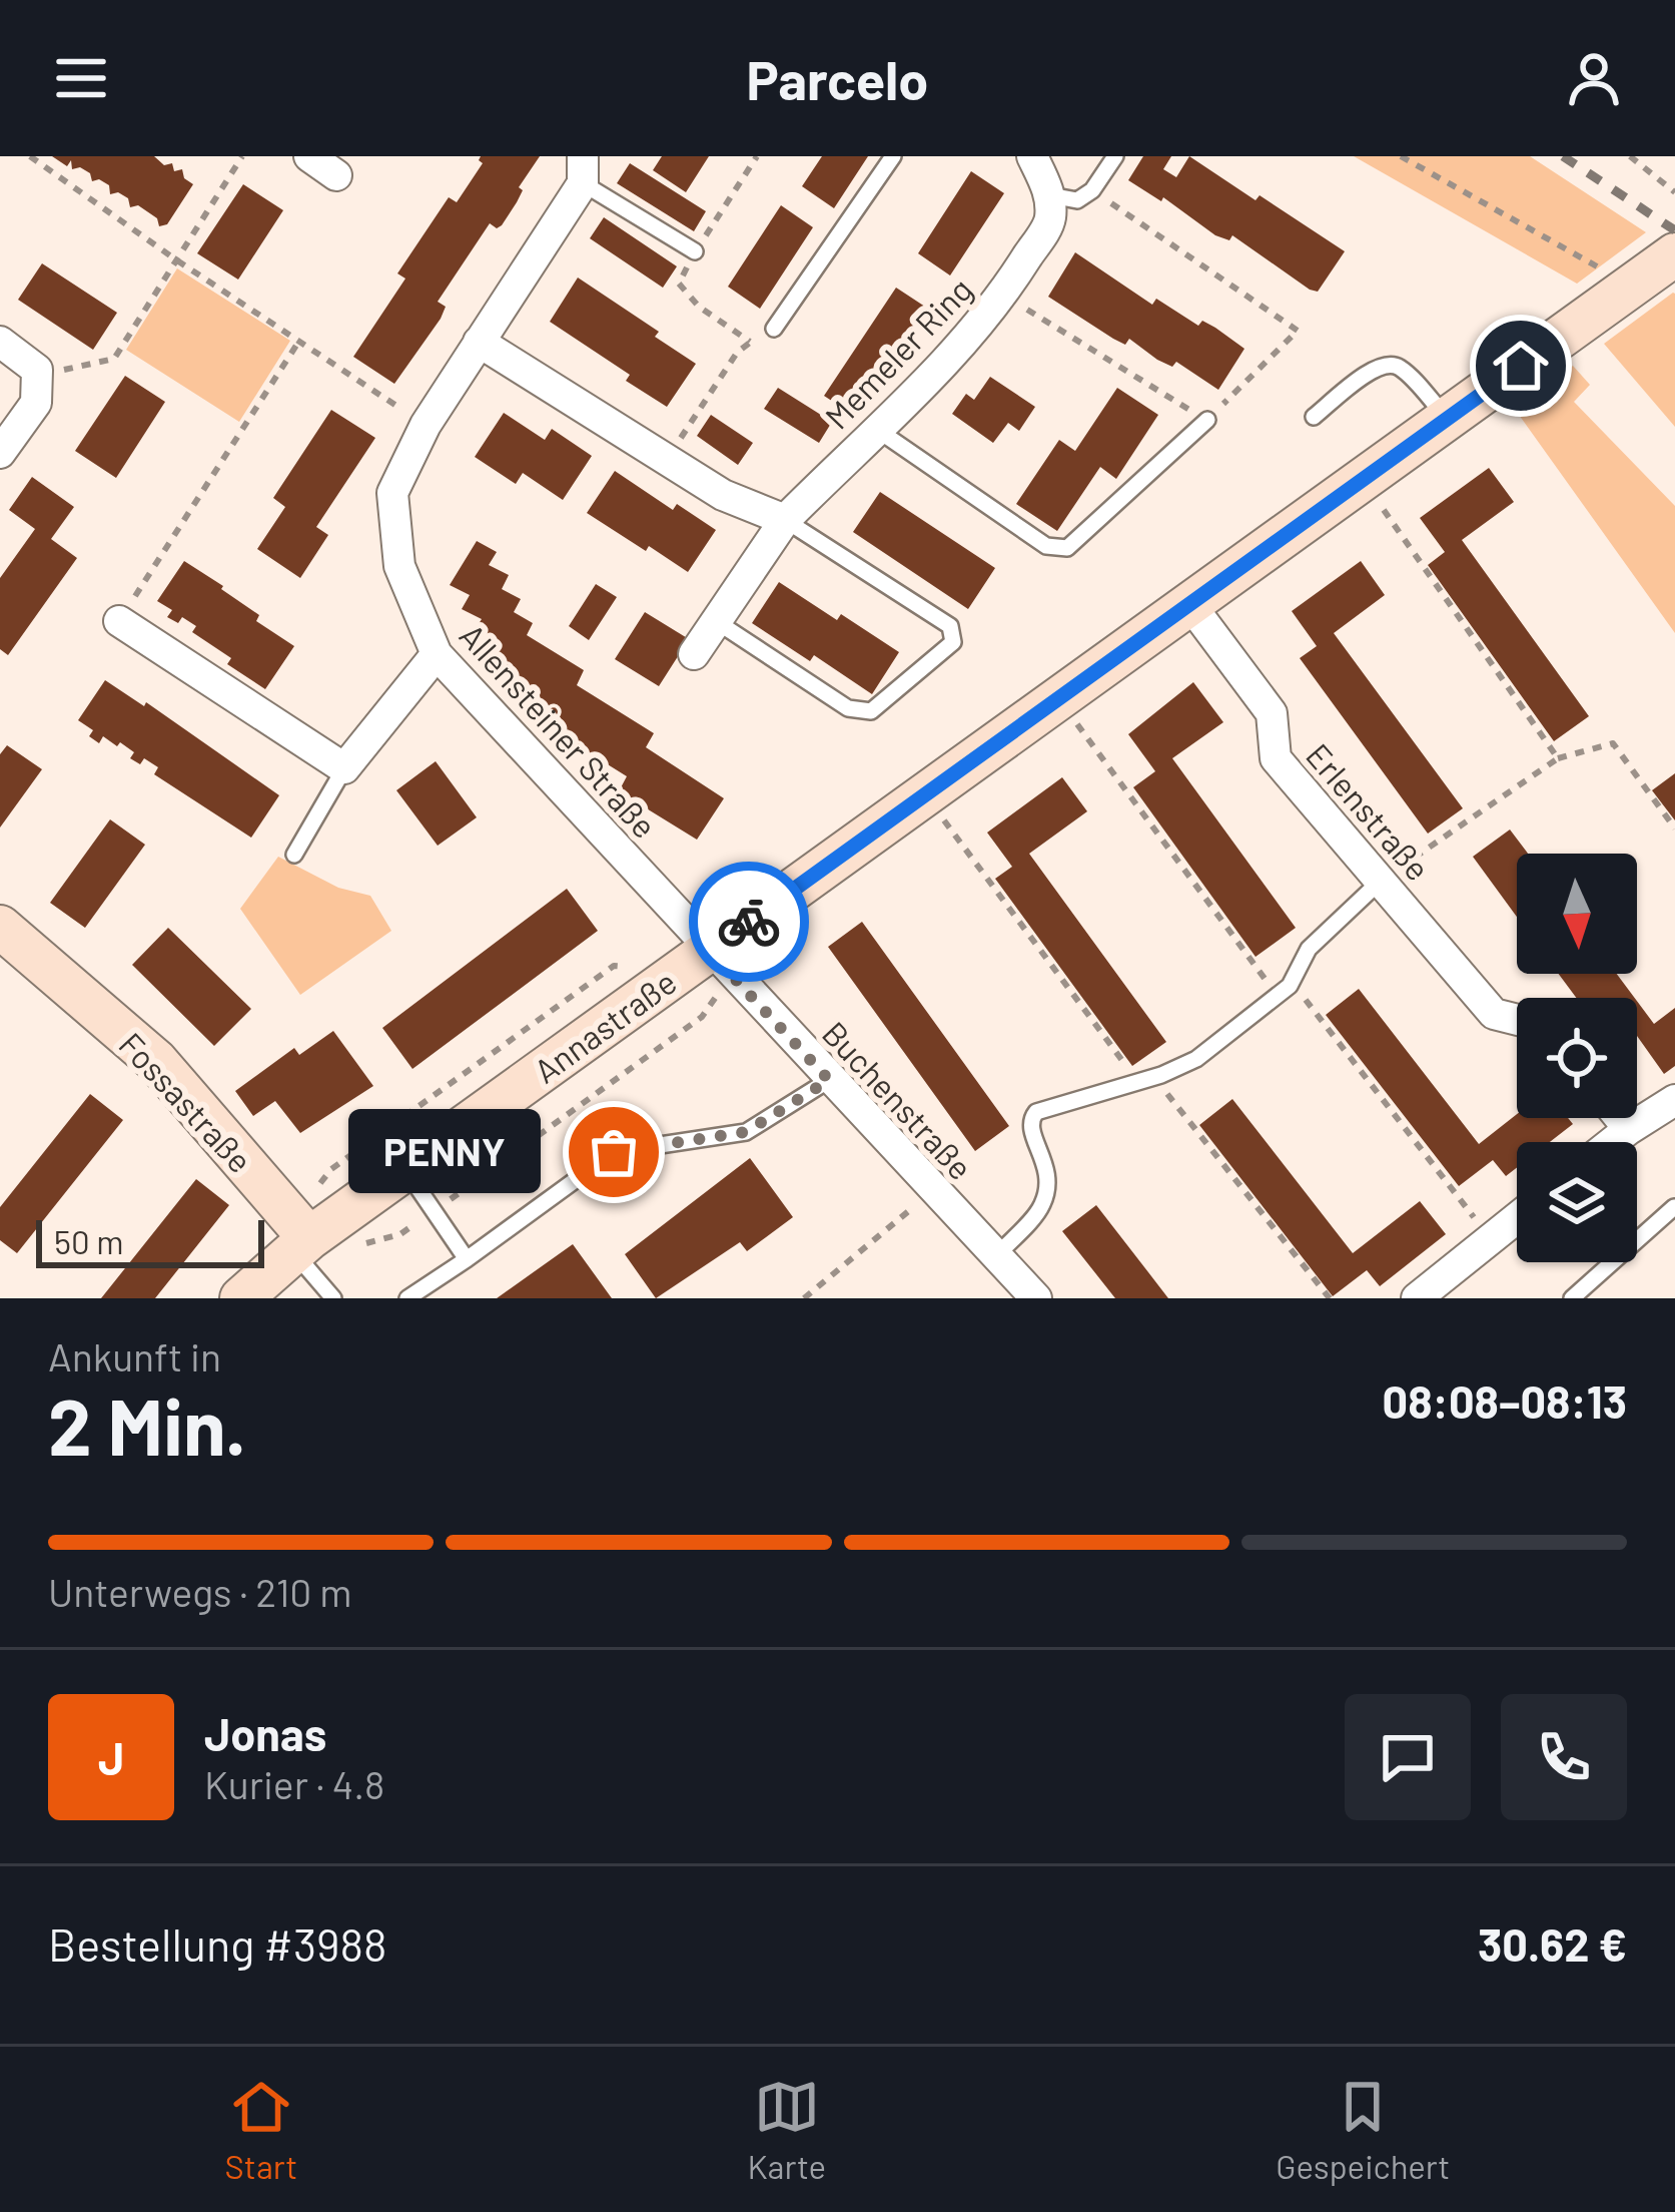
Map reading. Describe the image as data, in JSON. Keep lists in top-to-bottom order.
{
  "streets": {
    "street": [
      "Memeler Ring",
      "Allensteiner Straße",
      "Erlenstraße",
      "Annastraße",
      "Buchenstraße",
      "Fossastraße"
    ]
  },
  "crossings": [
    ["Allensteiner Straße", "Annastraße"],
    ["Allensteiner Straße", "Buchenstraße"],
    ["Erlenstraße", "Annastraße"],
    ["Annastraße", "Buchenstraße"],
    ["Annastraße", "Fossastraße"]
  ],
  "places": ["PENNY"],
  "scale_bar": "50 m",
  "north": "bottom",
  "page": {
    "header": "Parcelo",
    "bubble": "PENNY",
    "scale": "50 m",
    "heading": ["2 Min.", "Ankunft in", "08:08–08:13"],
    "panel": [
      "Jonas",
      "Kurier · 4.8",
      "Bestellung #3988",
      "30.62 €"
    ],
    "bar": "Unterwegs · 210 m",
    "round": "J",
    "tabs": ["Start", "Karte", "Gespeichert"]
  }
}
